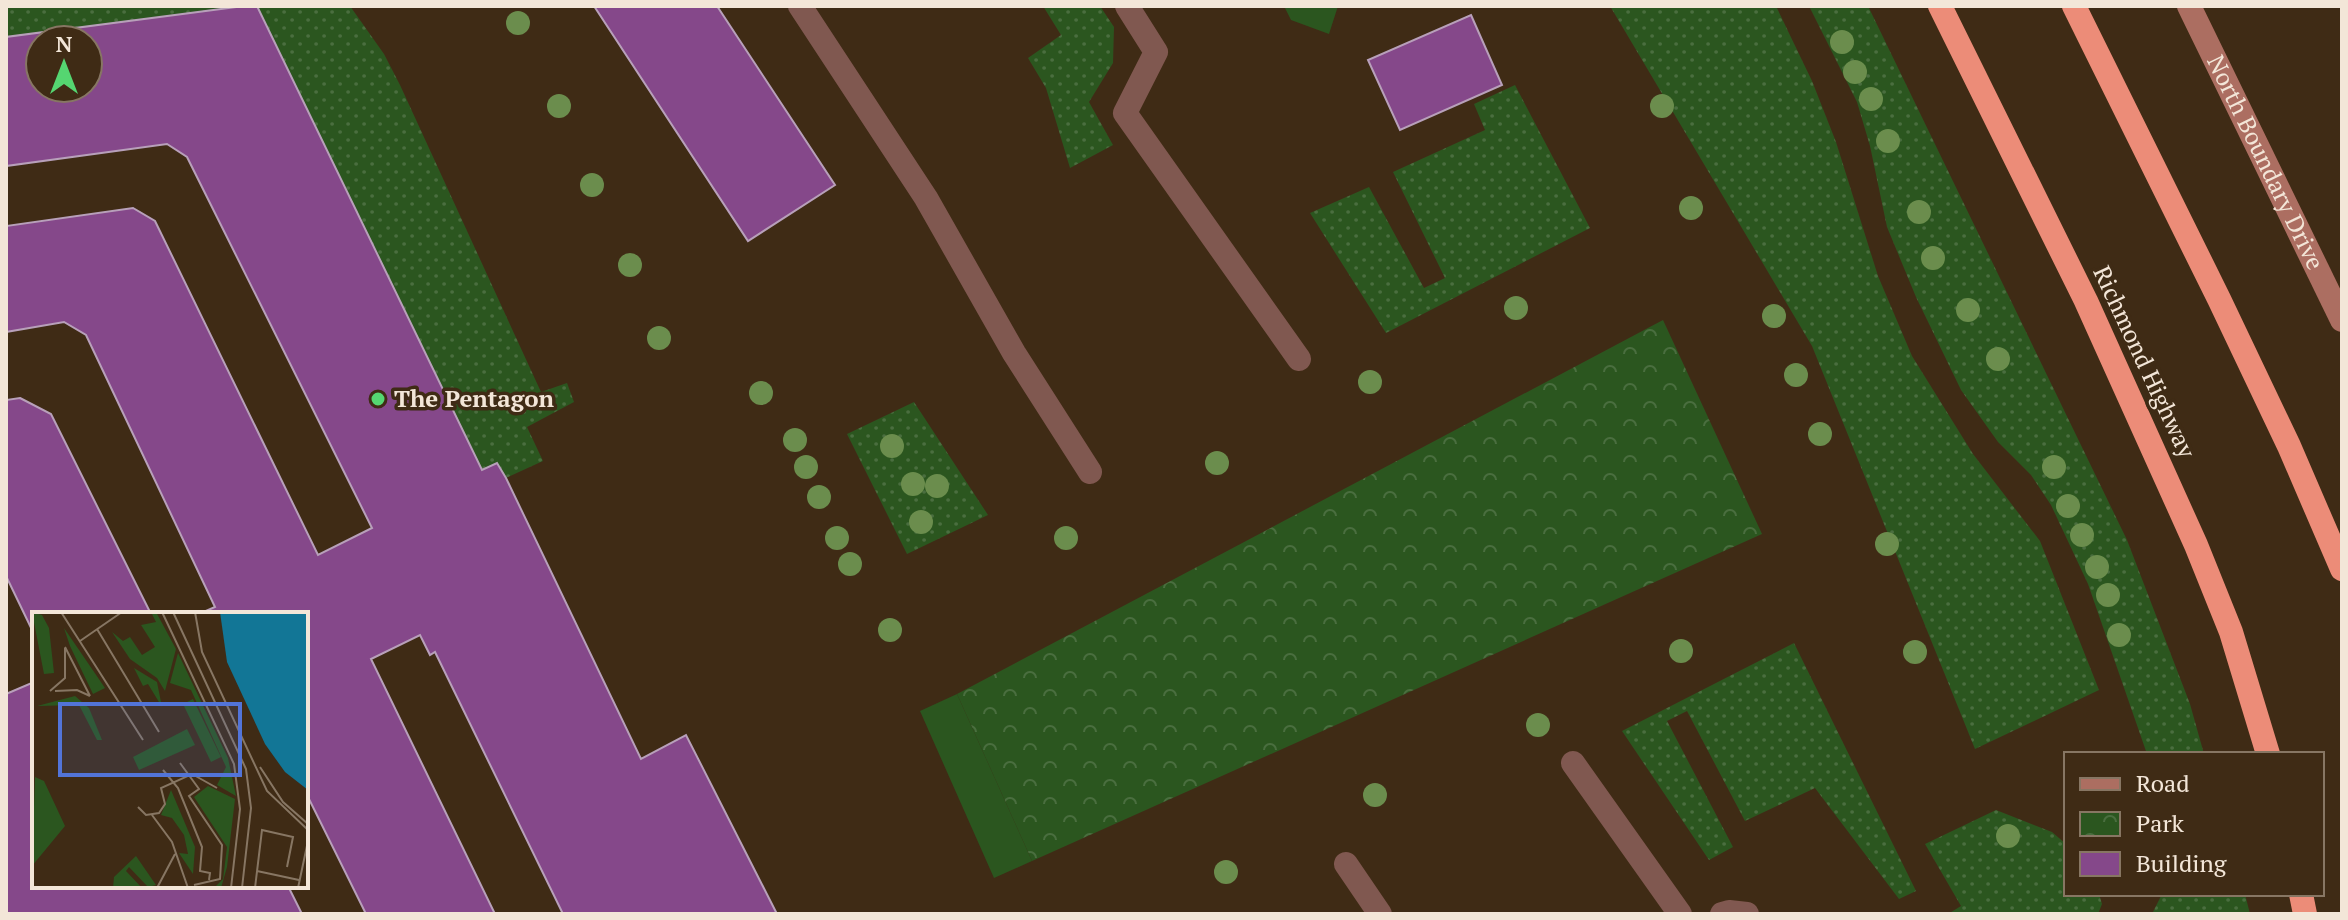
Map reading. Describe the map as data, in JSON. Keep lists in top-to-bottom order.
{
  "streets": {
    "highway": ["Richmond Highway"],
    "street": ["North Boundary Drive"]
  },
  "places": ["The Pentagon"],
  "legend": ["Road", "Park", "Building"],
  "north": "top"
}
